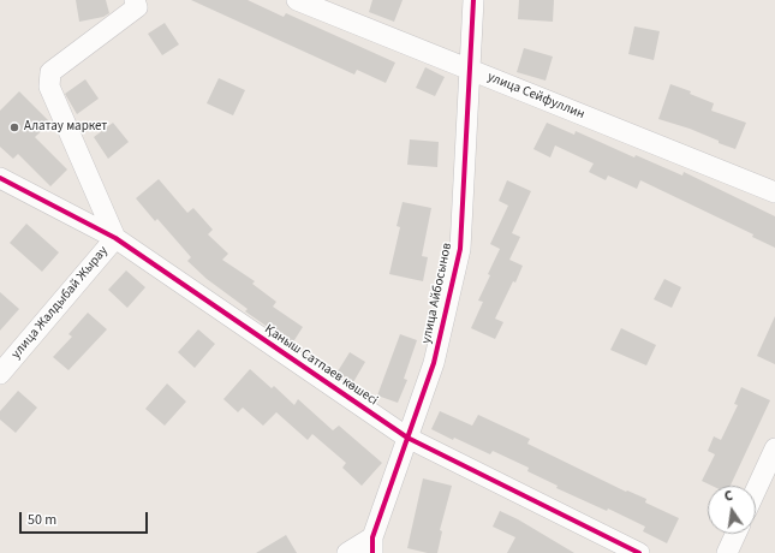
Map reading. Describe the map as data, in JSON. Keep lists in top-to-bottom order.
{
  "streets": {
    "street": [
      "улица Сейфуллин",
      "улица Айбосынов",
      "улица Жалдыбай Жырау",
      "Қаныш Сатпаев көшесі"
    ]
  },
  "crossings": [
    ["улица Сейфуллин", "улица Айбосынов"],
    ["улица Айбосынов", "Қаныш Сатпаев көшесі"],
    ["улица Жалдыбай Жырау", "Қаныш Сатпаев көшесі"]
  ],
  "places": ["Алатау маркет"],
  "scale_bar": "50 m",
  "north": "top"
}
